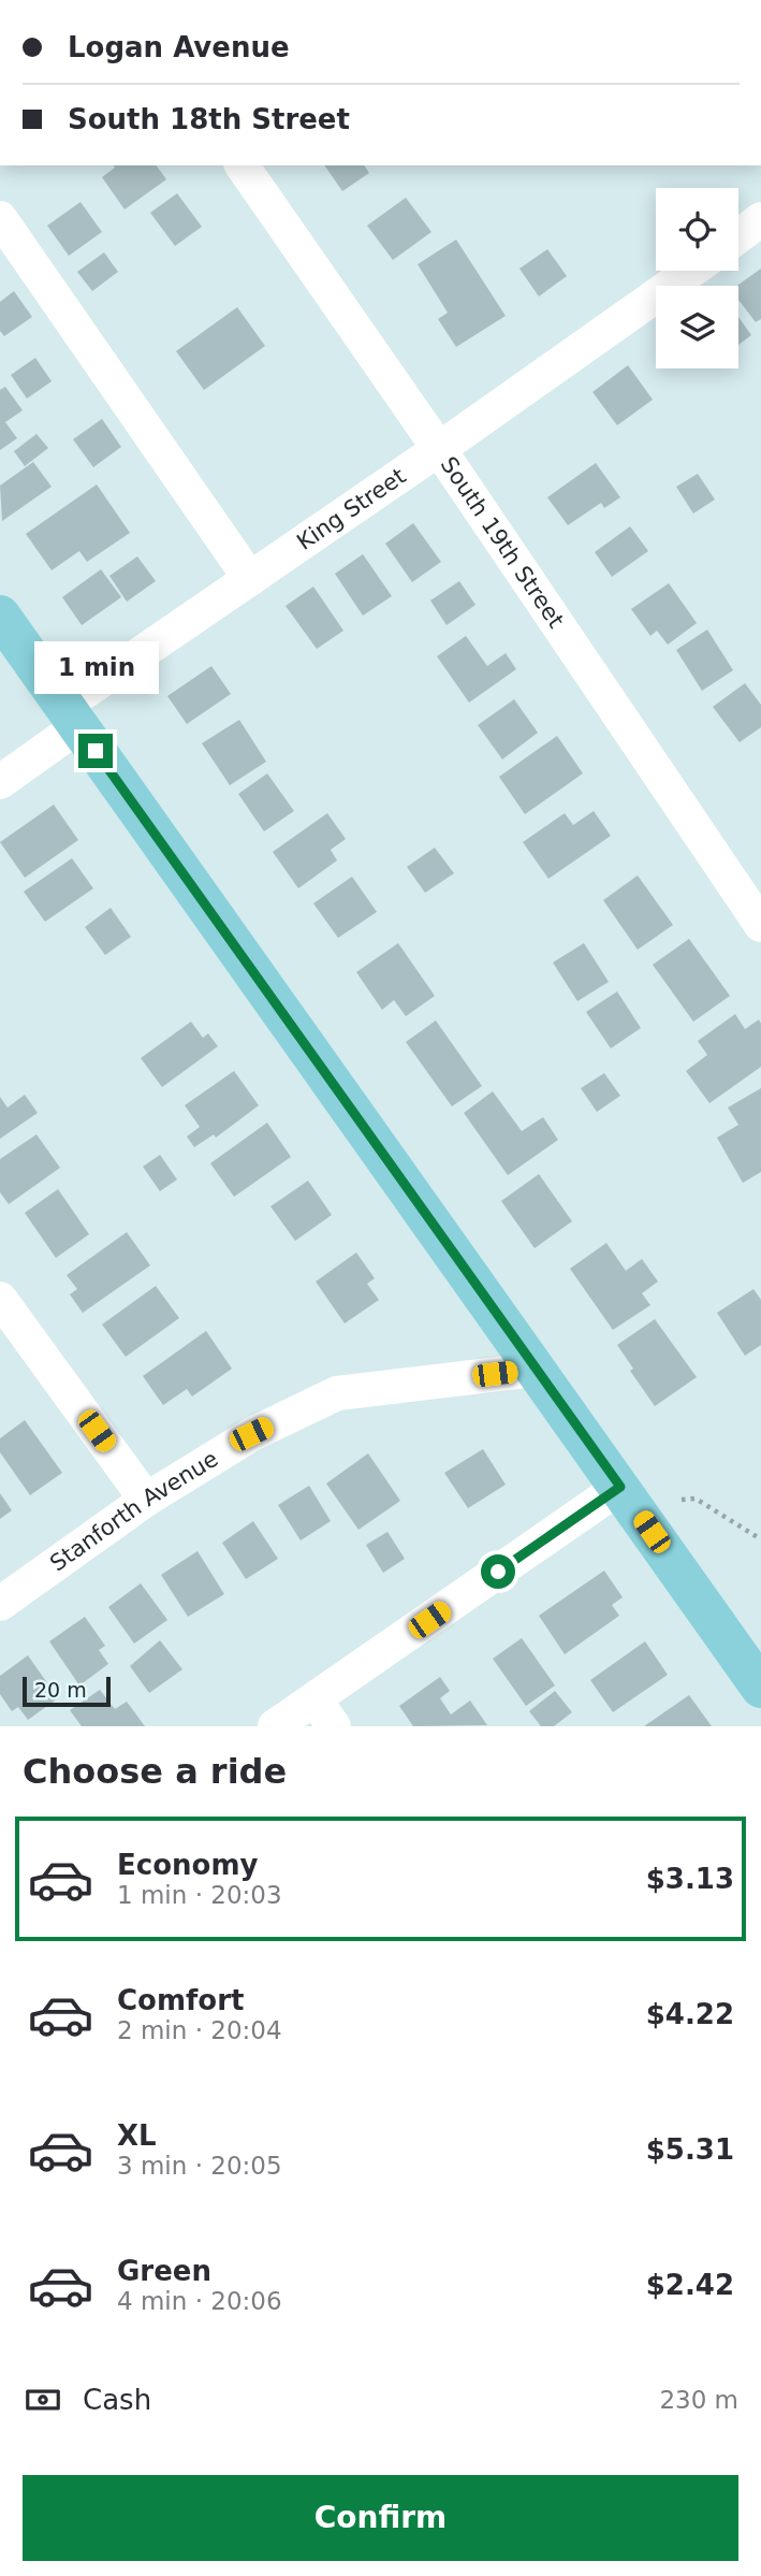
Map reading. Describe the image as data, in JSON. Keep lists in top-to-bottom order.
{
  "streets": {
    "street": ["King Street", "South 19th Street", "Stanforth Avenue"]
  },
  "crossings": [
    ["King Street", "South 19th Street"]
  ],
  "scale_bar": "20 m",
  "page": {
    "banner": ["Logan Avenue", "South 18th Street"],
    "bubble": "1 min",
    "scale": "20 m",
    "heading": "Choose a ride",
    "list": [
      {
        "name": "Economy",
        "note": "1 min · 20:03",
        "value": "$3.13"
      },
      {
        "name": "Comfort",
        "note": "2 min · 20:04",
        "value": "$4.22"
      },
      {
        "name": "XL",
        "note": "3 min · 20:05",
        "value": "$5.31"
      },
      {
        "name": "Green",
        "note": "4 min · 20:06",
        "value": "$2.42"
      }
    ],
    "pay": ["Cash", "230 m"],
    "buttons": "Confirm"
  }
}
